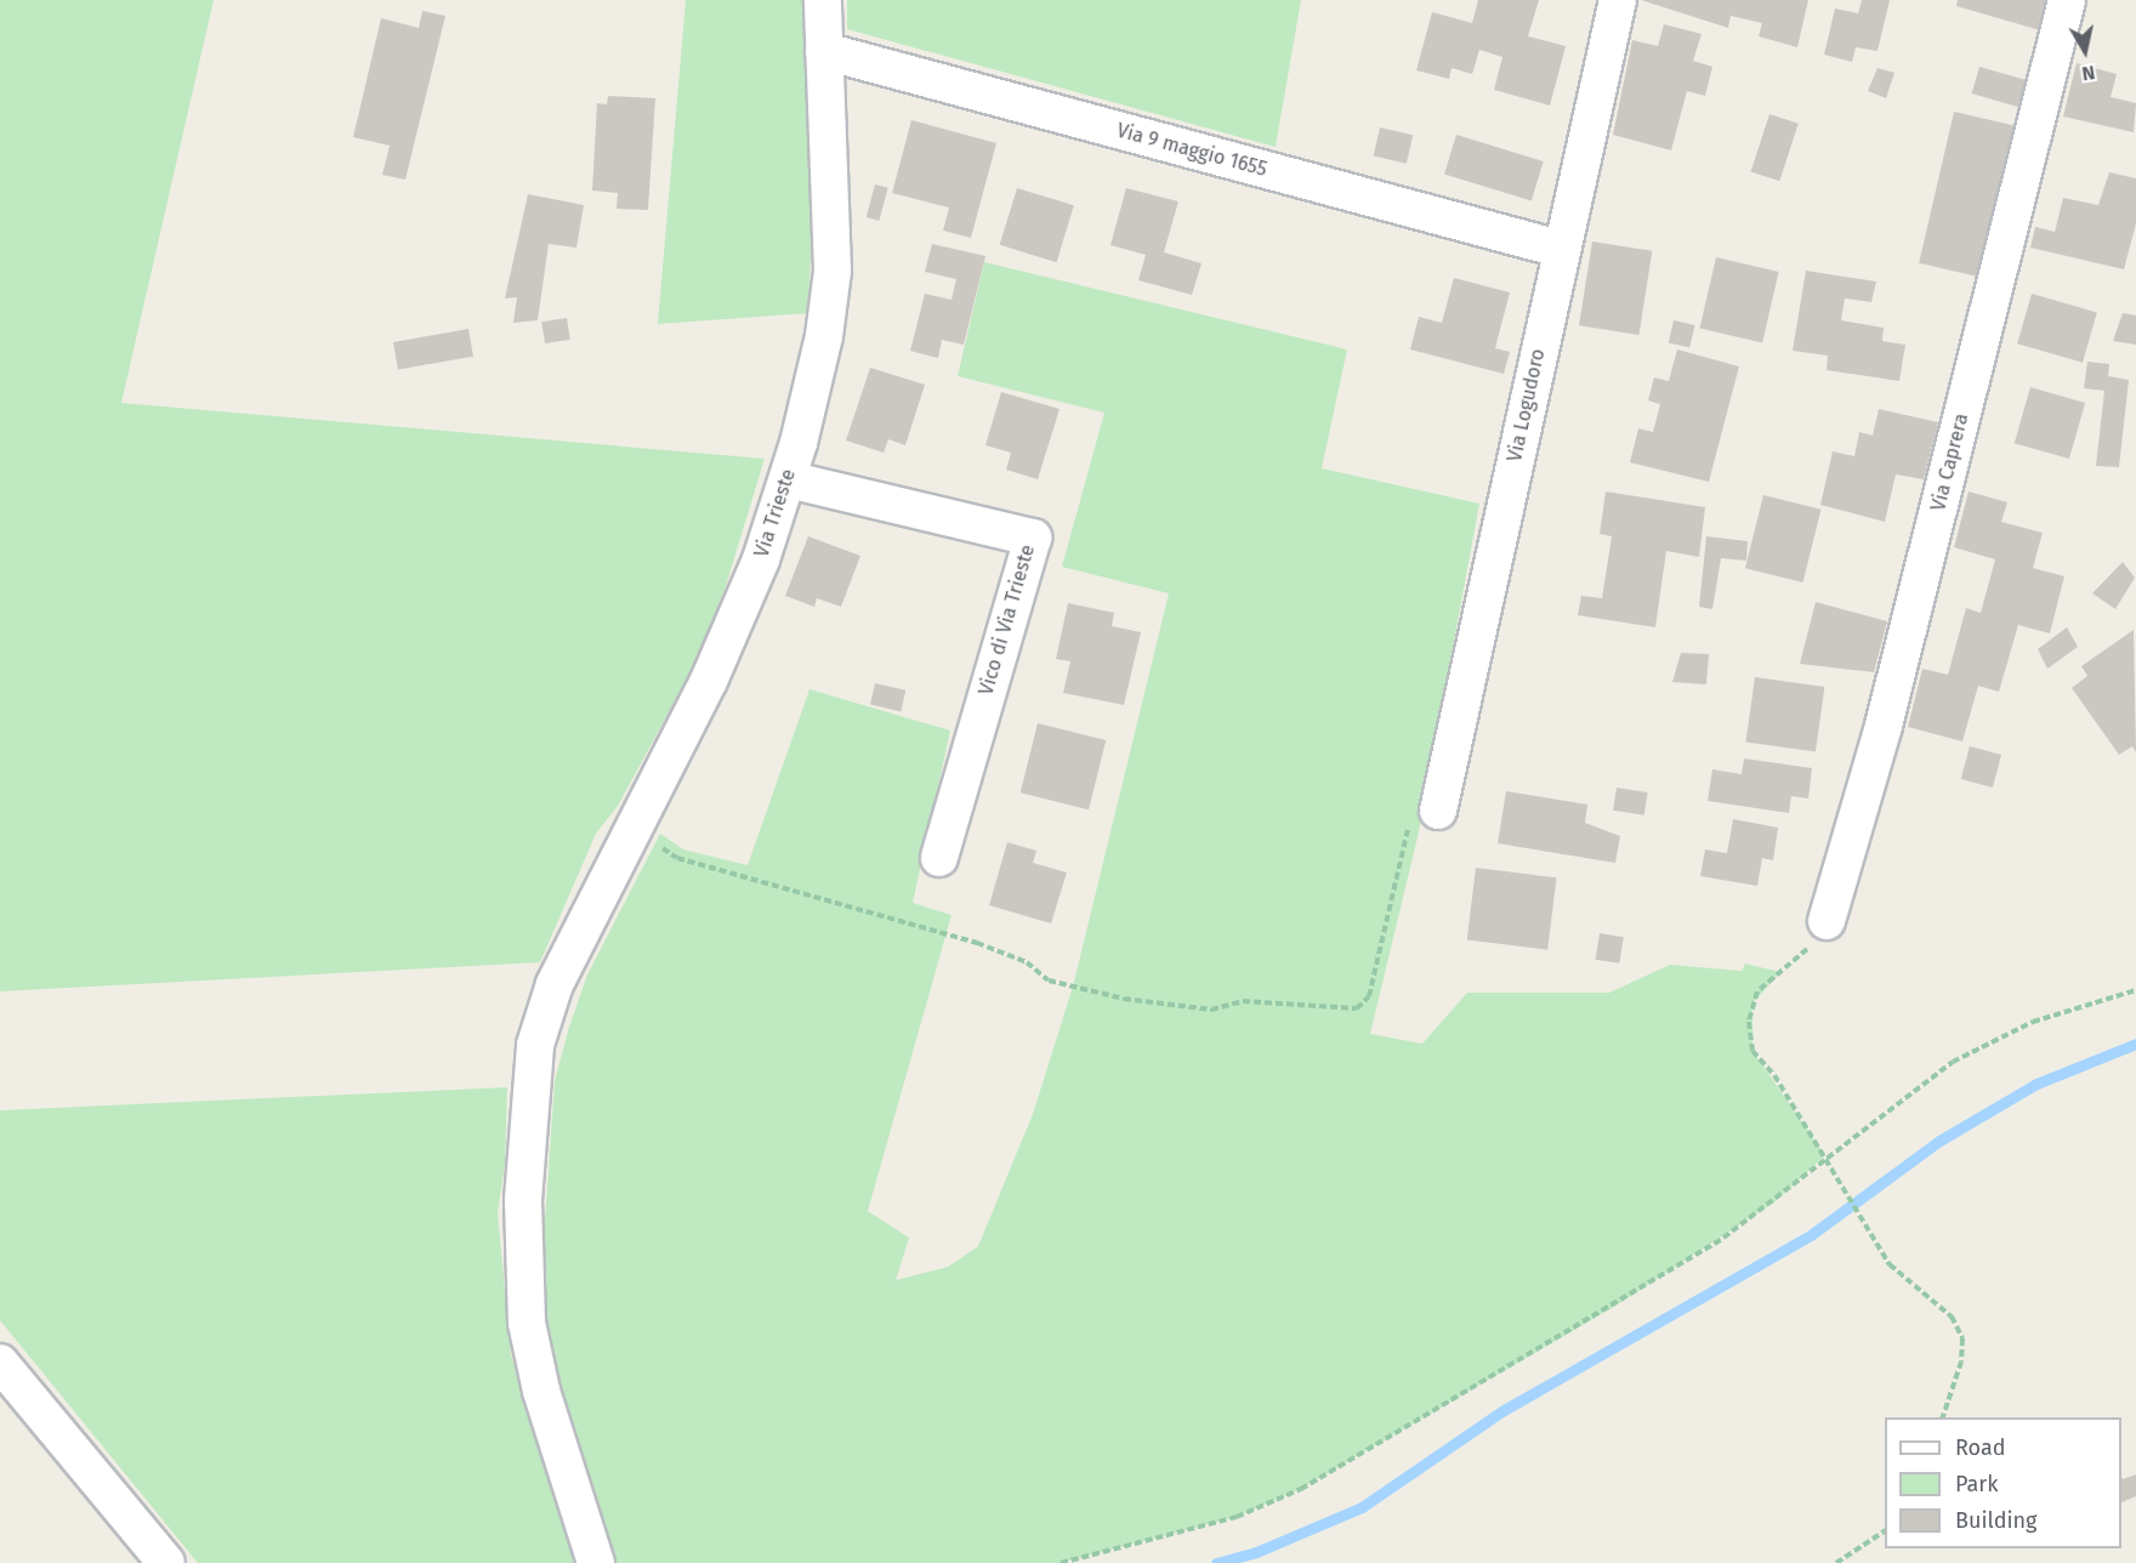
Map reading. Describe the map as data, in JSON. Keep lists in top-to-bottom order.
{
  "streets": {
    "street": [
      "Via 9 maggio 1655",
      "Via Logudoro",
      "Via Caprera",
      "Via Trieste",
      "Vico di Via Trieste"
    ]
  },
  "crossings": [
    ["Via 9 maggio 1655", "Via Logudoro"],
    ["Via 9 maggio 1655", "Via Trieste"],
    ["Via Trieste", "Vico di Via Trieste"]
  ],
  "legend": ["Road", "Park", "Building"],
  "north": "bottom"
}
